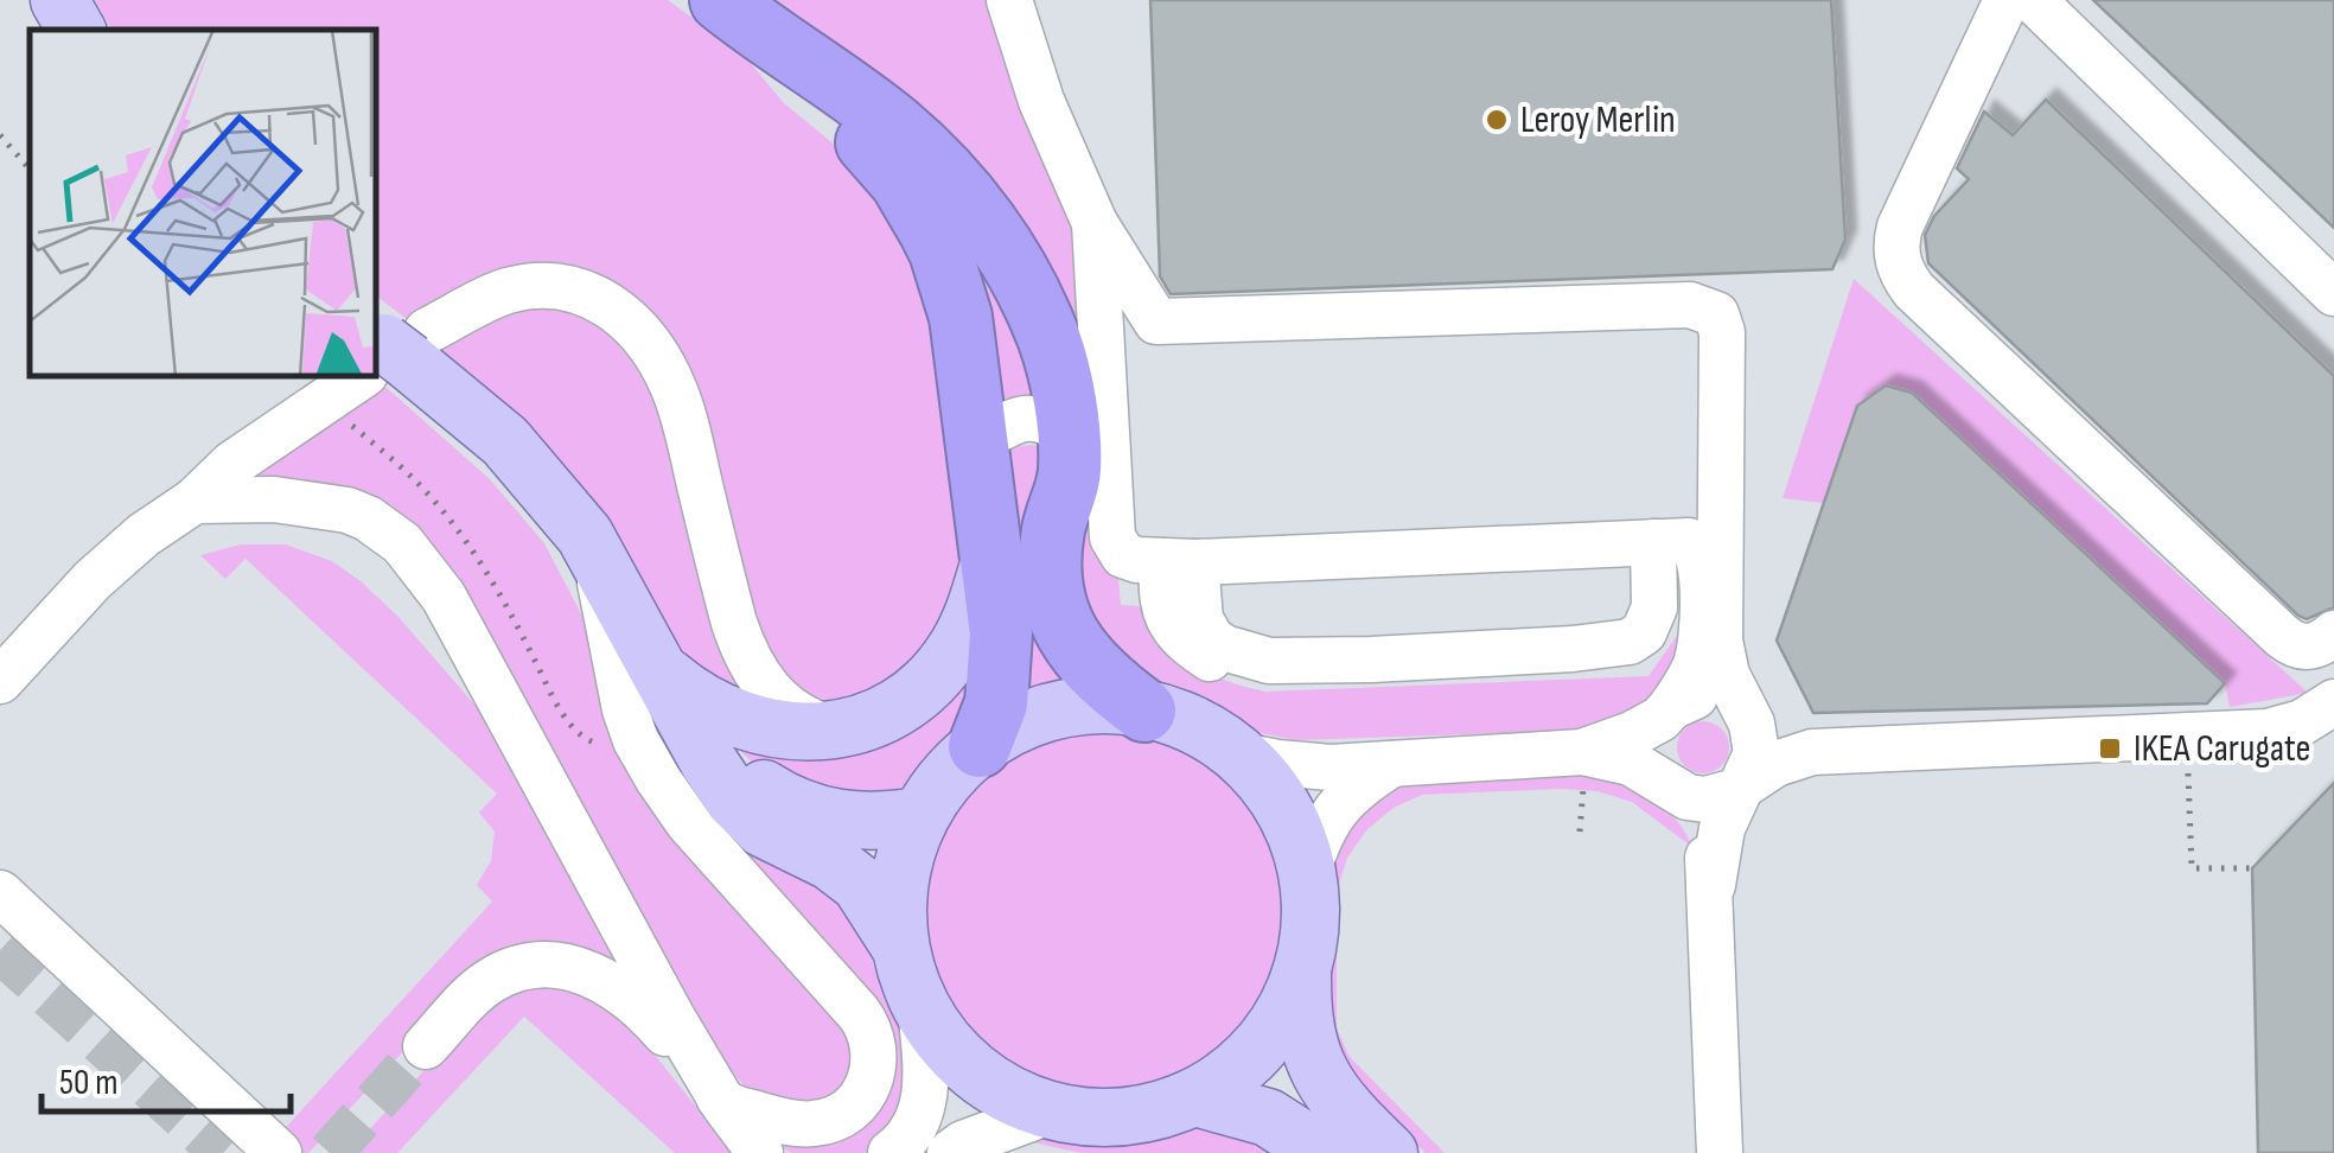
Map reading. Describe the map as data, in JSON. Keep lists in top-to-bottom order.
{
  "places": {
    "other": ["Leroy Merlin"],
    "transit": ["IKEA Carugate"]
  },
  "scale_bar": "50 m"
}
